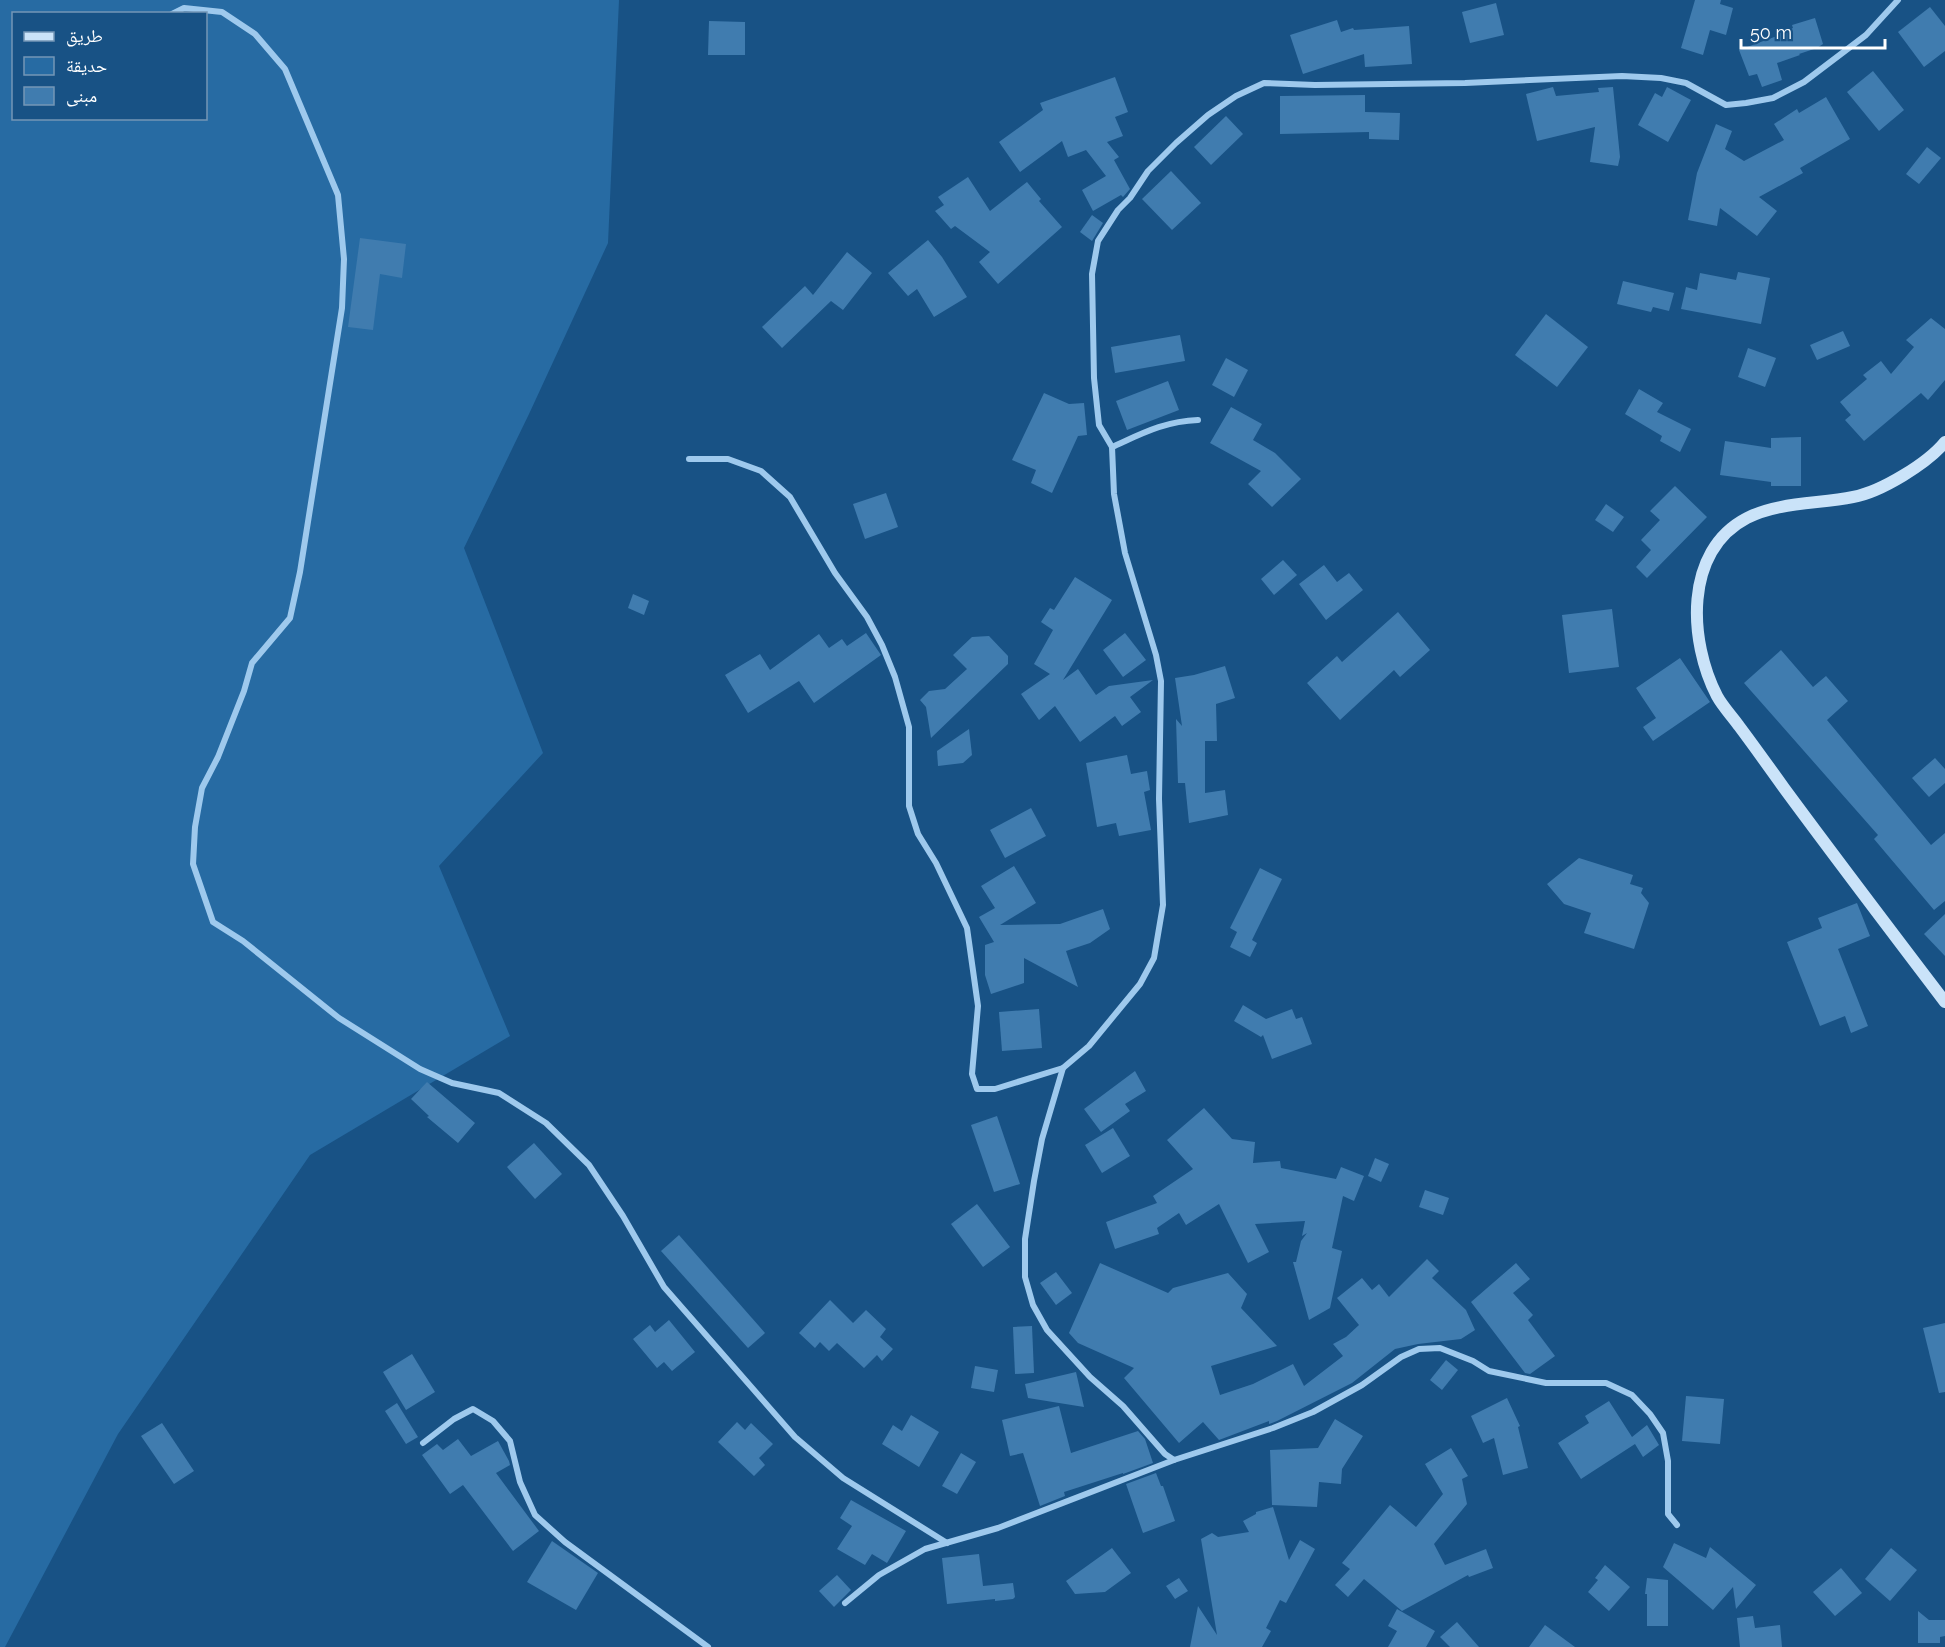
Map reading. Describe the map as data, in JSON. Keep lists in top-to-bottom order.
{
  "legend": ["طريق", "حديقة", "مبنى"],
  "scale_bar": "50 m"
}
